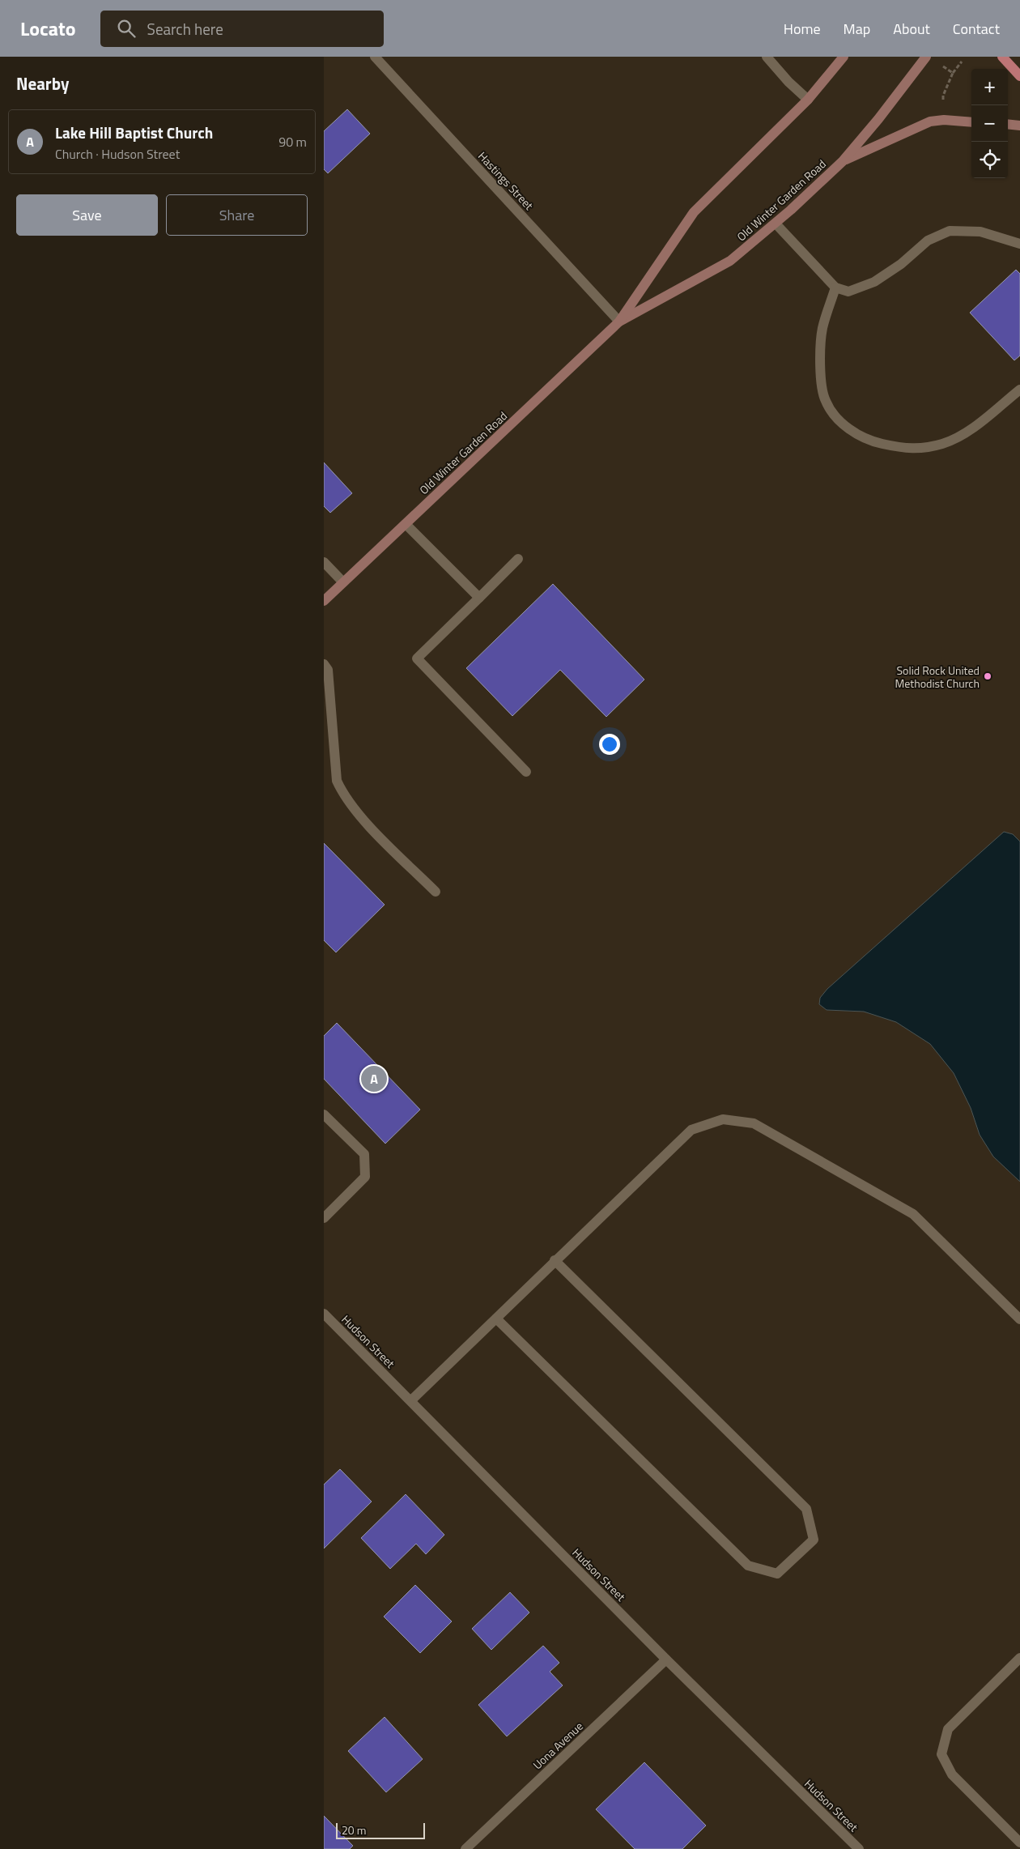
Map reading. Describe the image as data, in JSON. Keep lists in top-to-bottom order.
{
  "streets": {
    "main road": ["Old Winter Garden Road"],
    "street": ["Hastings Street", "Hudson Street", "Uona Avenue"]
  },
  "crossings": [
    ["Hastings Street", "Old Winter Garden Road"],
    ["Hudson Street", "Uona Avenue"]
  ],
  "places": ["Solid Rock United Methodist Church"],
  "scale_bar": "20 m",
  "page": {
    "header": "Locato",
    "search": "Search here",
    "nav": [
      "Home",
      "Map",
      "About",
      "Contact"
    ],
    "heading": "Nearby",
    "map_buttons": ["+", "−"],
    "list": [
      {
        "mark": "A",
        "name": "Lake Hill Baptist Church",
        "note": "Church · Hudson Street",
        "value": "90 m"
      }
    ],
    "buttons": ["Save", "Share"],
    "pins": "A",
    "scale": "20 m"
  }
}
